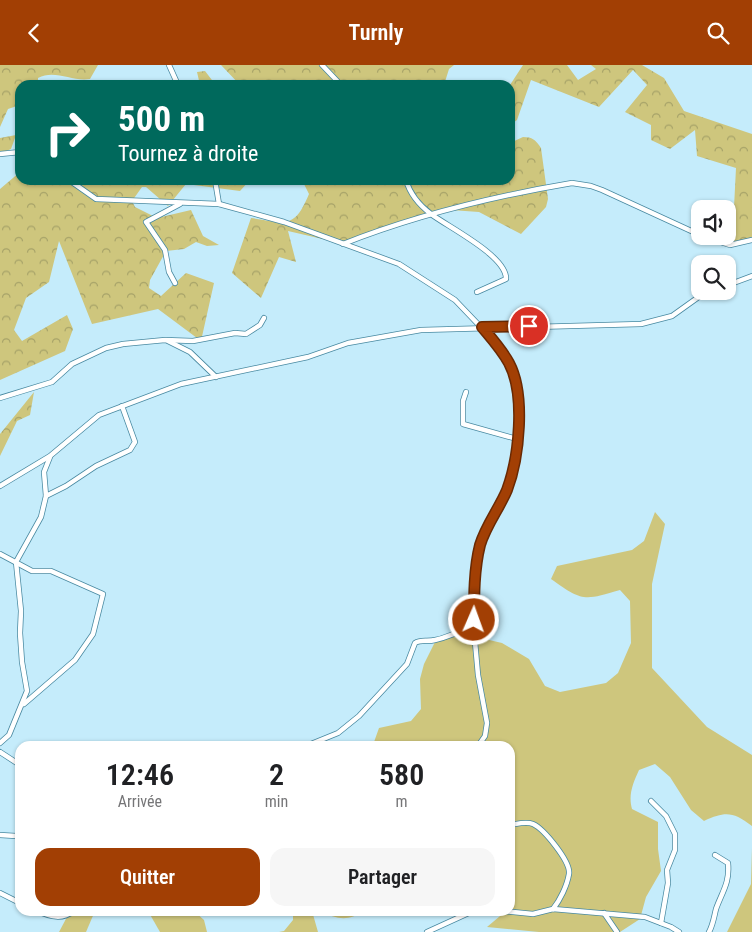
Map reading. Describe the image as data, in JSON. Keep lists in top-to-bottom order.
{
  "page": {
    "header": "Turnly",
    "turn": ["500 m", "Tournez à droite"],
    "eta": [
      "12:46",
      "Arrivée",
      "2",
      "min",
      "580",
      "m"
    ],
    "buttons": ["Quitter", "Partager"]
  }
}
